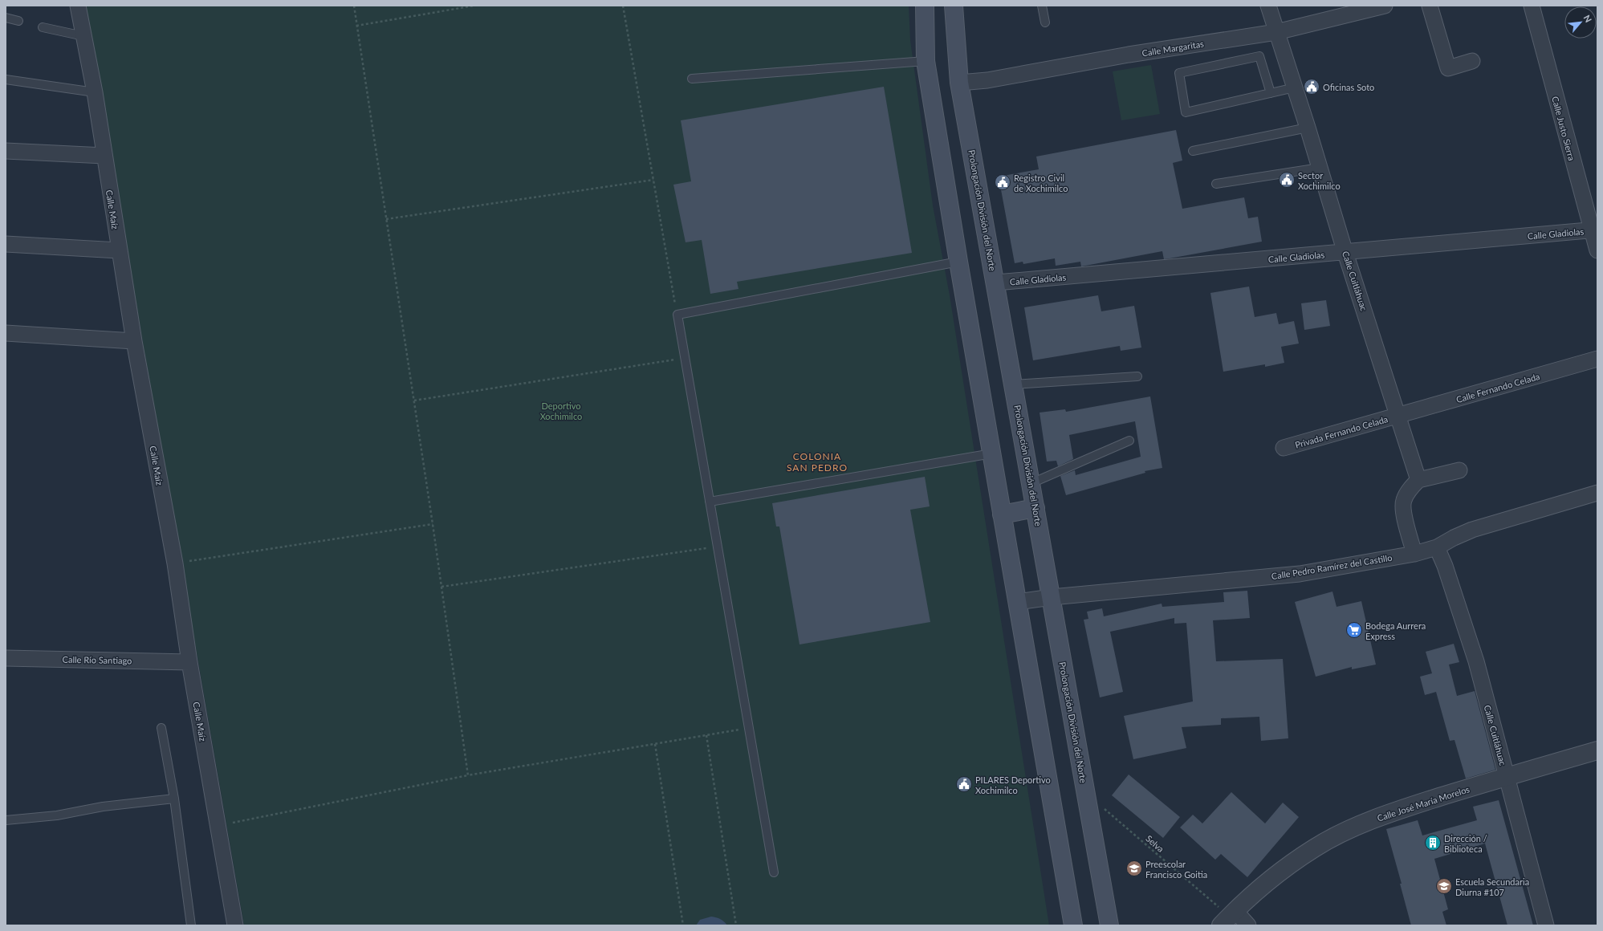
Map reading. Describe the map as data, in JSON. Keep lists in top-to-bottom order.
{
  "streets": {
    "main road": ["Prolongación División del Norte"],
    "street": [
      "Calle Margaritas",
      "Calle Justo Sierra",
      "Calle Maíz",
      "Calle Gladiolas",
      "Calle Cuitláhuac",
      "Calle Fernando Celada",
      "Privada Fernando Celada",
      "Calle Pedro Ramírez del Castillo",
      "Calle Río Santiago",
      "Calle José María Morelos"
    ],
    "path": ["Selva"]
  },
  "crossings": [
    ["Calle Margaritas", "Prolongación División del Norte"],
    ["Calle Margaritas", "Calle Cuitláhuac"],
    ["Calle Justo Sierra", "Calle Gladiolas"],
    ["Calle Maíz", "Calle Río Santiago"],
    ["Prolongación División del Norte", "Calle Gladiolas"],
    ["Prolongación División del Norte", "Calle Pedro Ramírez del Castillo"],
    ["Prolongación División del Norte", "Selva"],
    ["Calle Gladiolas", "Calle Cuitláhuac"],
    ["Calle Cuitláhuac", "Calle Fernando Celada"],
    ["Calle Cuitláhuac", "Privada Fernando Celada"],
    ["Calle Cuitláhuac", "Calle Pedro Ramírez del Castillo"],
    ["Calle Cuitláhuac", "Calle José María Morelos"],
    ["Calle Fernando Celada", "Privada Fernando Celada"],
    ["Calle José María Morelos", "Selva"]
  ],
  "districts": ["COLONIA SAN PEDRO"],
  "parks": ["Deportivo Xochimilco"],
  "places": {
    "public building": [
      "Oficinas Soto",
      "Sector Xochimilco",
      "Registro Civil de Xochimilco",
      "PILARES Deportivo Xochimilco"
    ],
    "supermarket": ["Bodega Aurrera Express"],
    "building": ["Dirección / Biblioteca"],
    "school or university": ["Preescolar Francisco Goitia", "Escuela Secundaria Diurna #107"]
  },
  "north": "top right"
}
